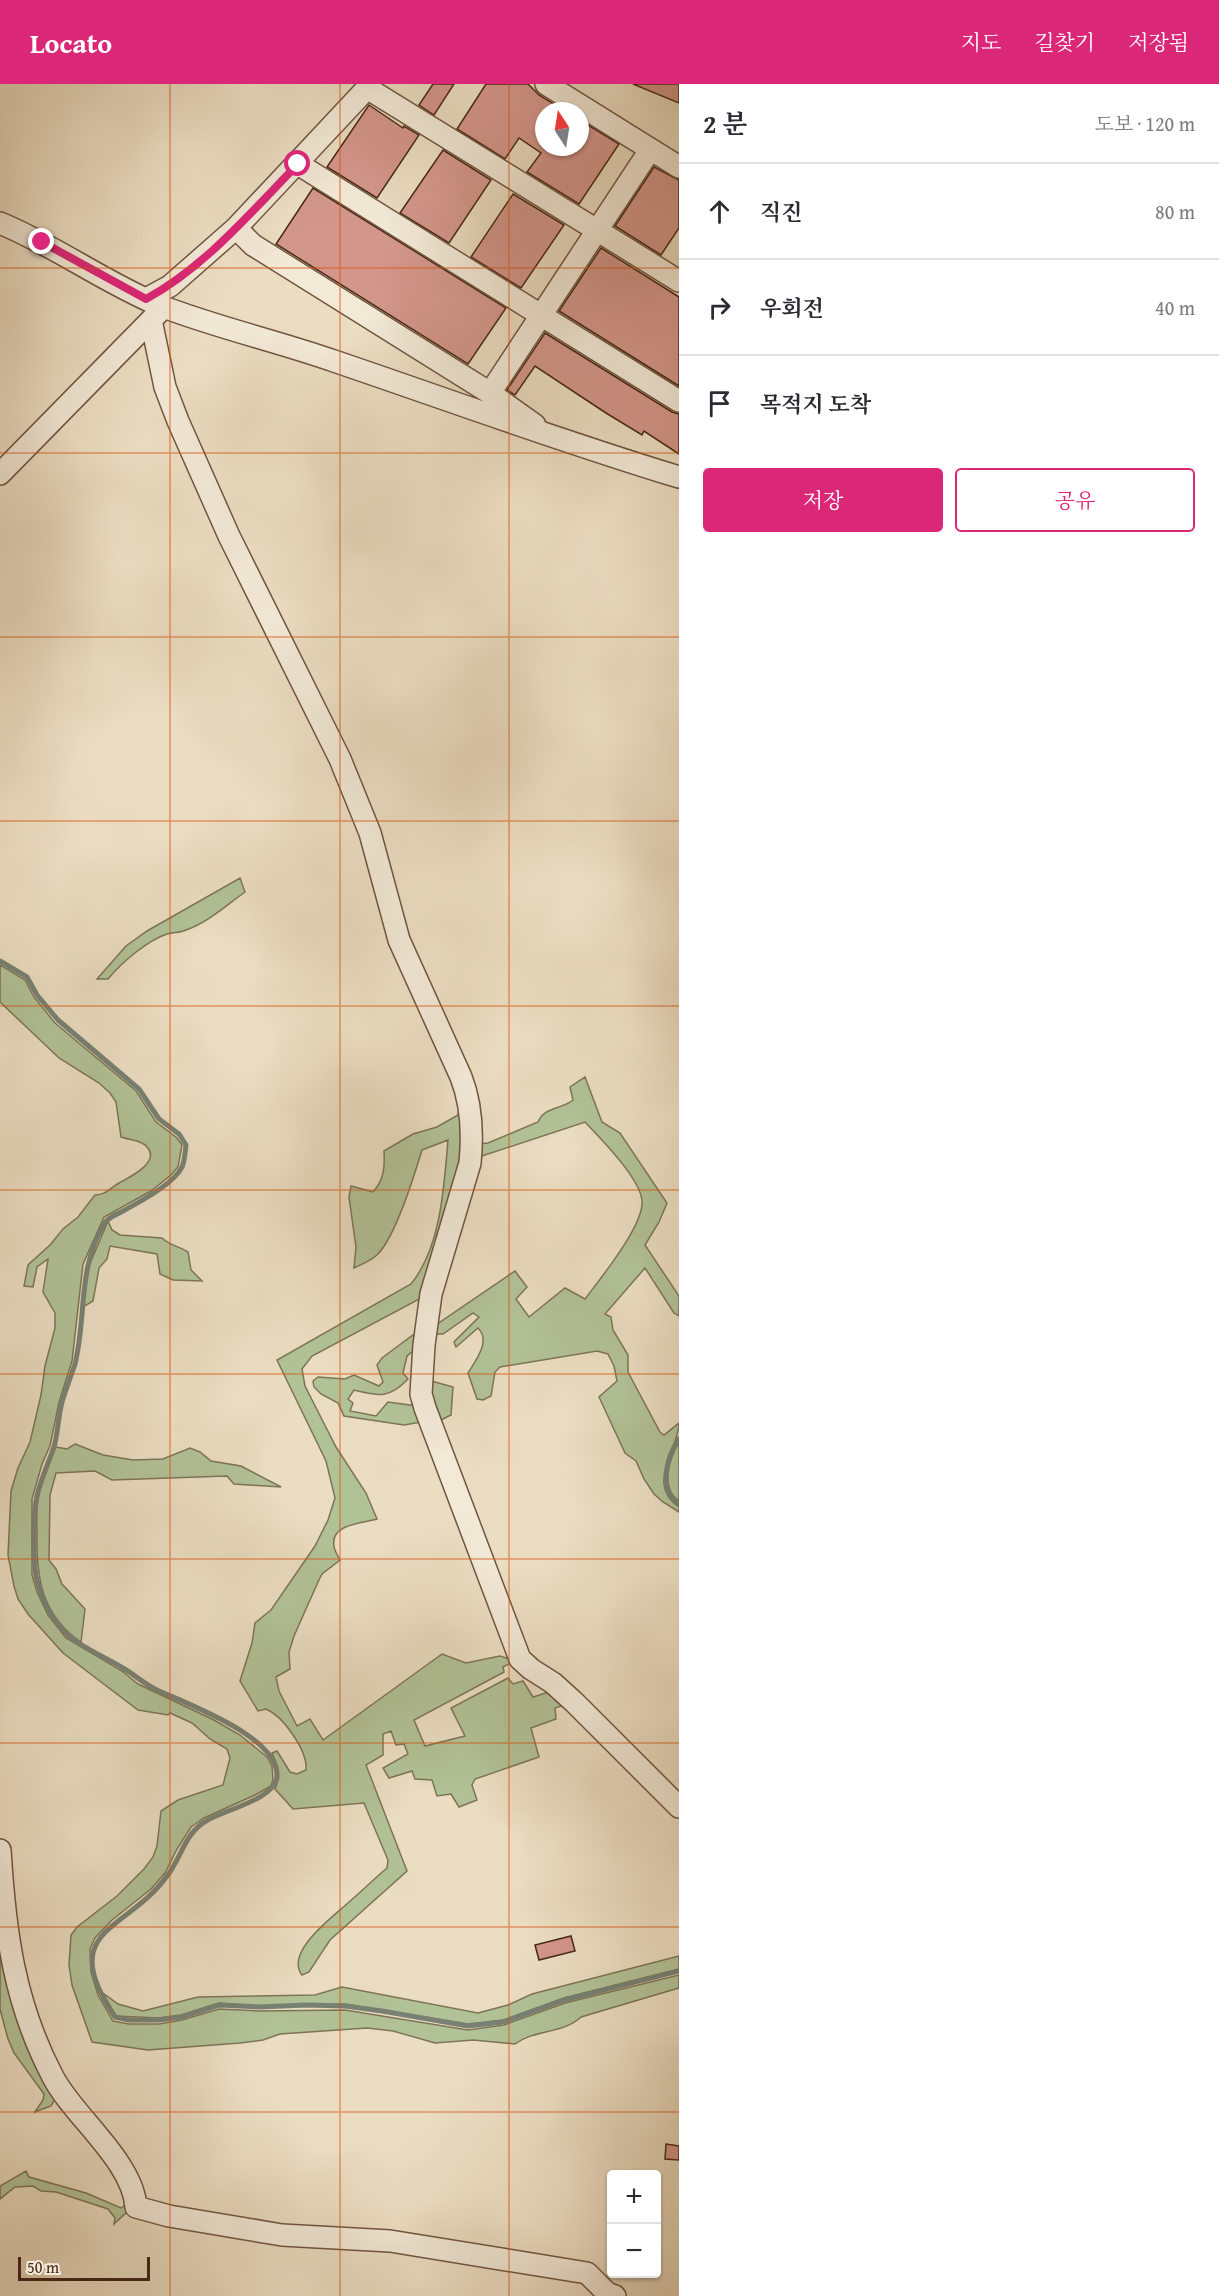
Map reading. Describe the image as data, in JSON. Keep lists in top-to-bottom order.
{
  "scale_bar": "50 m",
  "north": "top",
  "page": {
    "header": "Locato",
    "nav": ["지도", "길찾기", "저장됨"],
    "heading": ["2 분", "도보 · 120 m"],
    "list": [
      ["직진", "80 m"],
      ["우회전", "40 m"],
      "목적지 도착"
    ],
    "buttons": ["저장", "공유"],
    "map_buttons": ["+", "−"],
    "scale": "50 m"
  }
}
